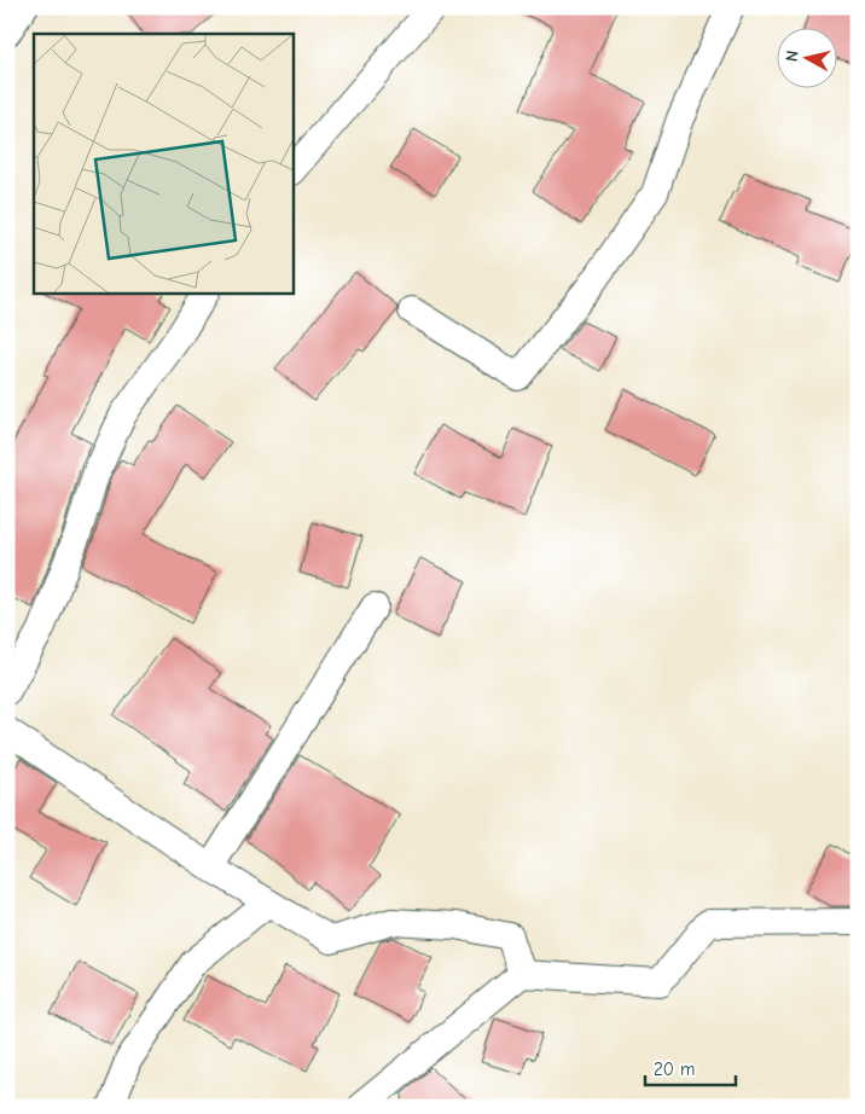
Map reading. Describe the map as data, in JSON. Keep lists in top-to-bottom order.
{
  "scale_bar": "20 m",
  "north": "left"
}
